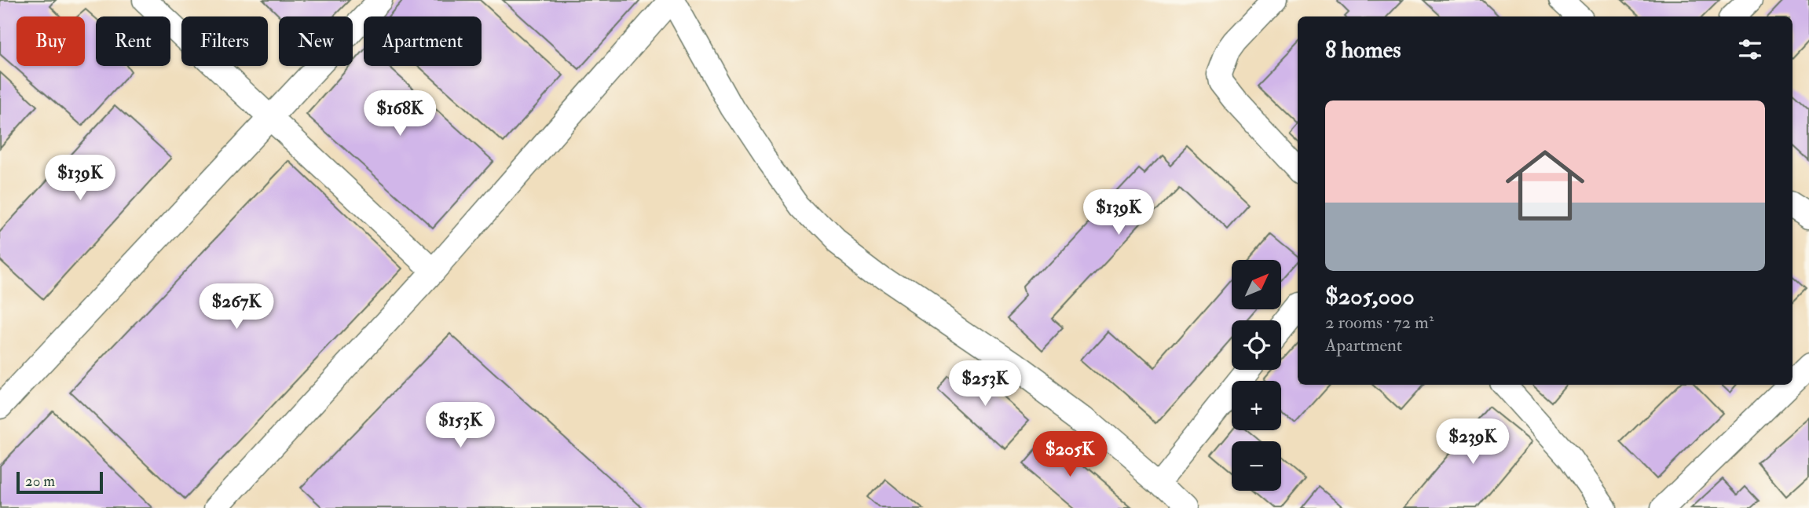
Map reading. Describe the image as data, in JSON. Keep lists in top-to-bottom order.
{
  "scale_bar": "20 m",
  "north": "top right",
  "page": {
    "chip": [
      "Buy",
      "Rent",
      "Filters",
      "New",
      "Apartment"
    ],
    "heading": "8 homes",
    "list": [
      {
        "name": "$205,000",
        "note": "2 rooms · 72 m² · Apartment"
      }
    ],
    "price": [
      "$168K",
      "$139K",
      "$139K",
      "$267K",
      "$253K",
      "$153K",
      "$239K",
      "$205K"
    ],
    "map_buttons": ["+", "−"],
    "scale": "20 m"
  }
}
